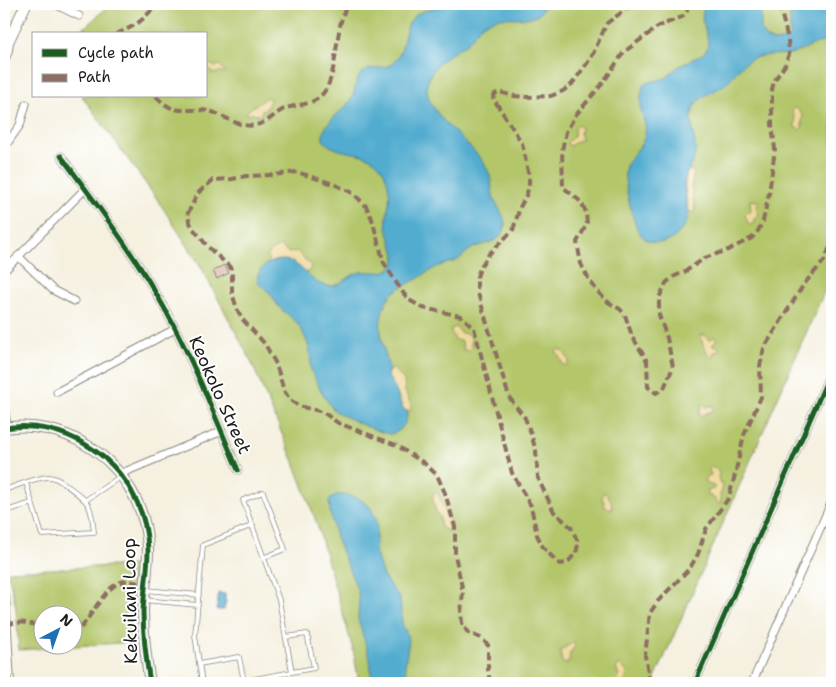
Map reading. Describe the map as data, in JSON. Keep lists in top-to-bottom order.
{
  "streets": {
    "street": ["Keokolo Street", "Kekuilani Loop"]
  },
  "legend": ["Cycle path", "Path"],
  "north": "top right"
}
